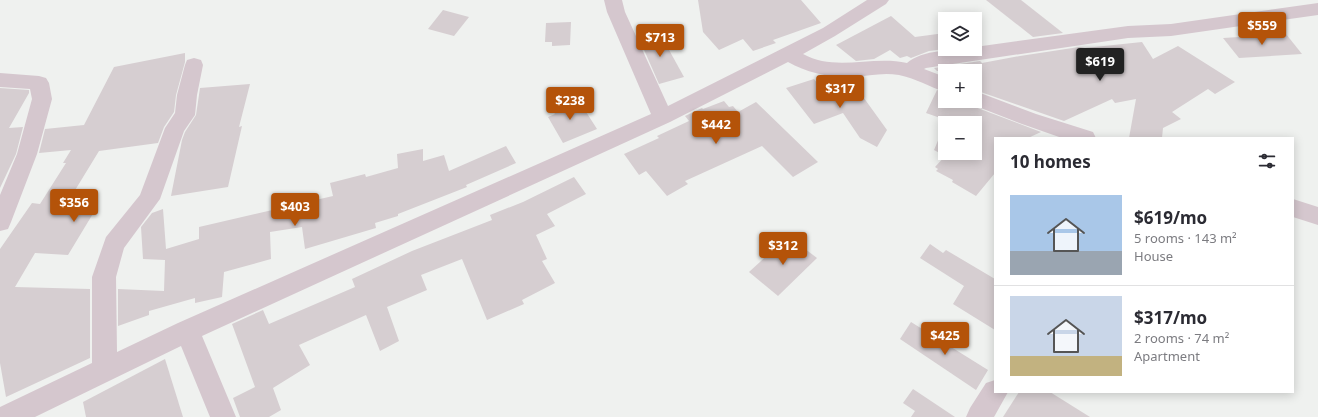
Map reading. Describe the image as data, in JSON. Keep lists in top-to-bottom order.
{
  "page": {
    "map_buttons": ["+", "−"],
    "price": [
      "$559",
      "$713",
      "$619",
      "$317",
      "$238",
      "$442",
      "$356",
      "$403",
      "$312",
      "$425"
    ],
    "heading": "10 homes",
    "list": [
      {
        "name": "$619/mo",
        "note": "5 rooms · 143 m² · House"
      },
      {
        "name": "$317/mo",
        "note": "2 rooms · 74 m² · Apartment"
      }
    ]
  }
}
